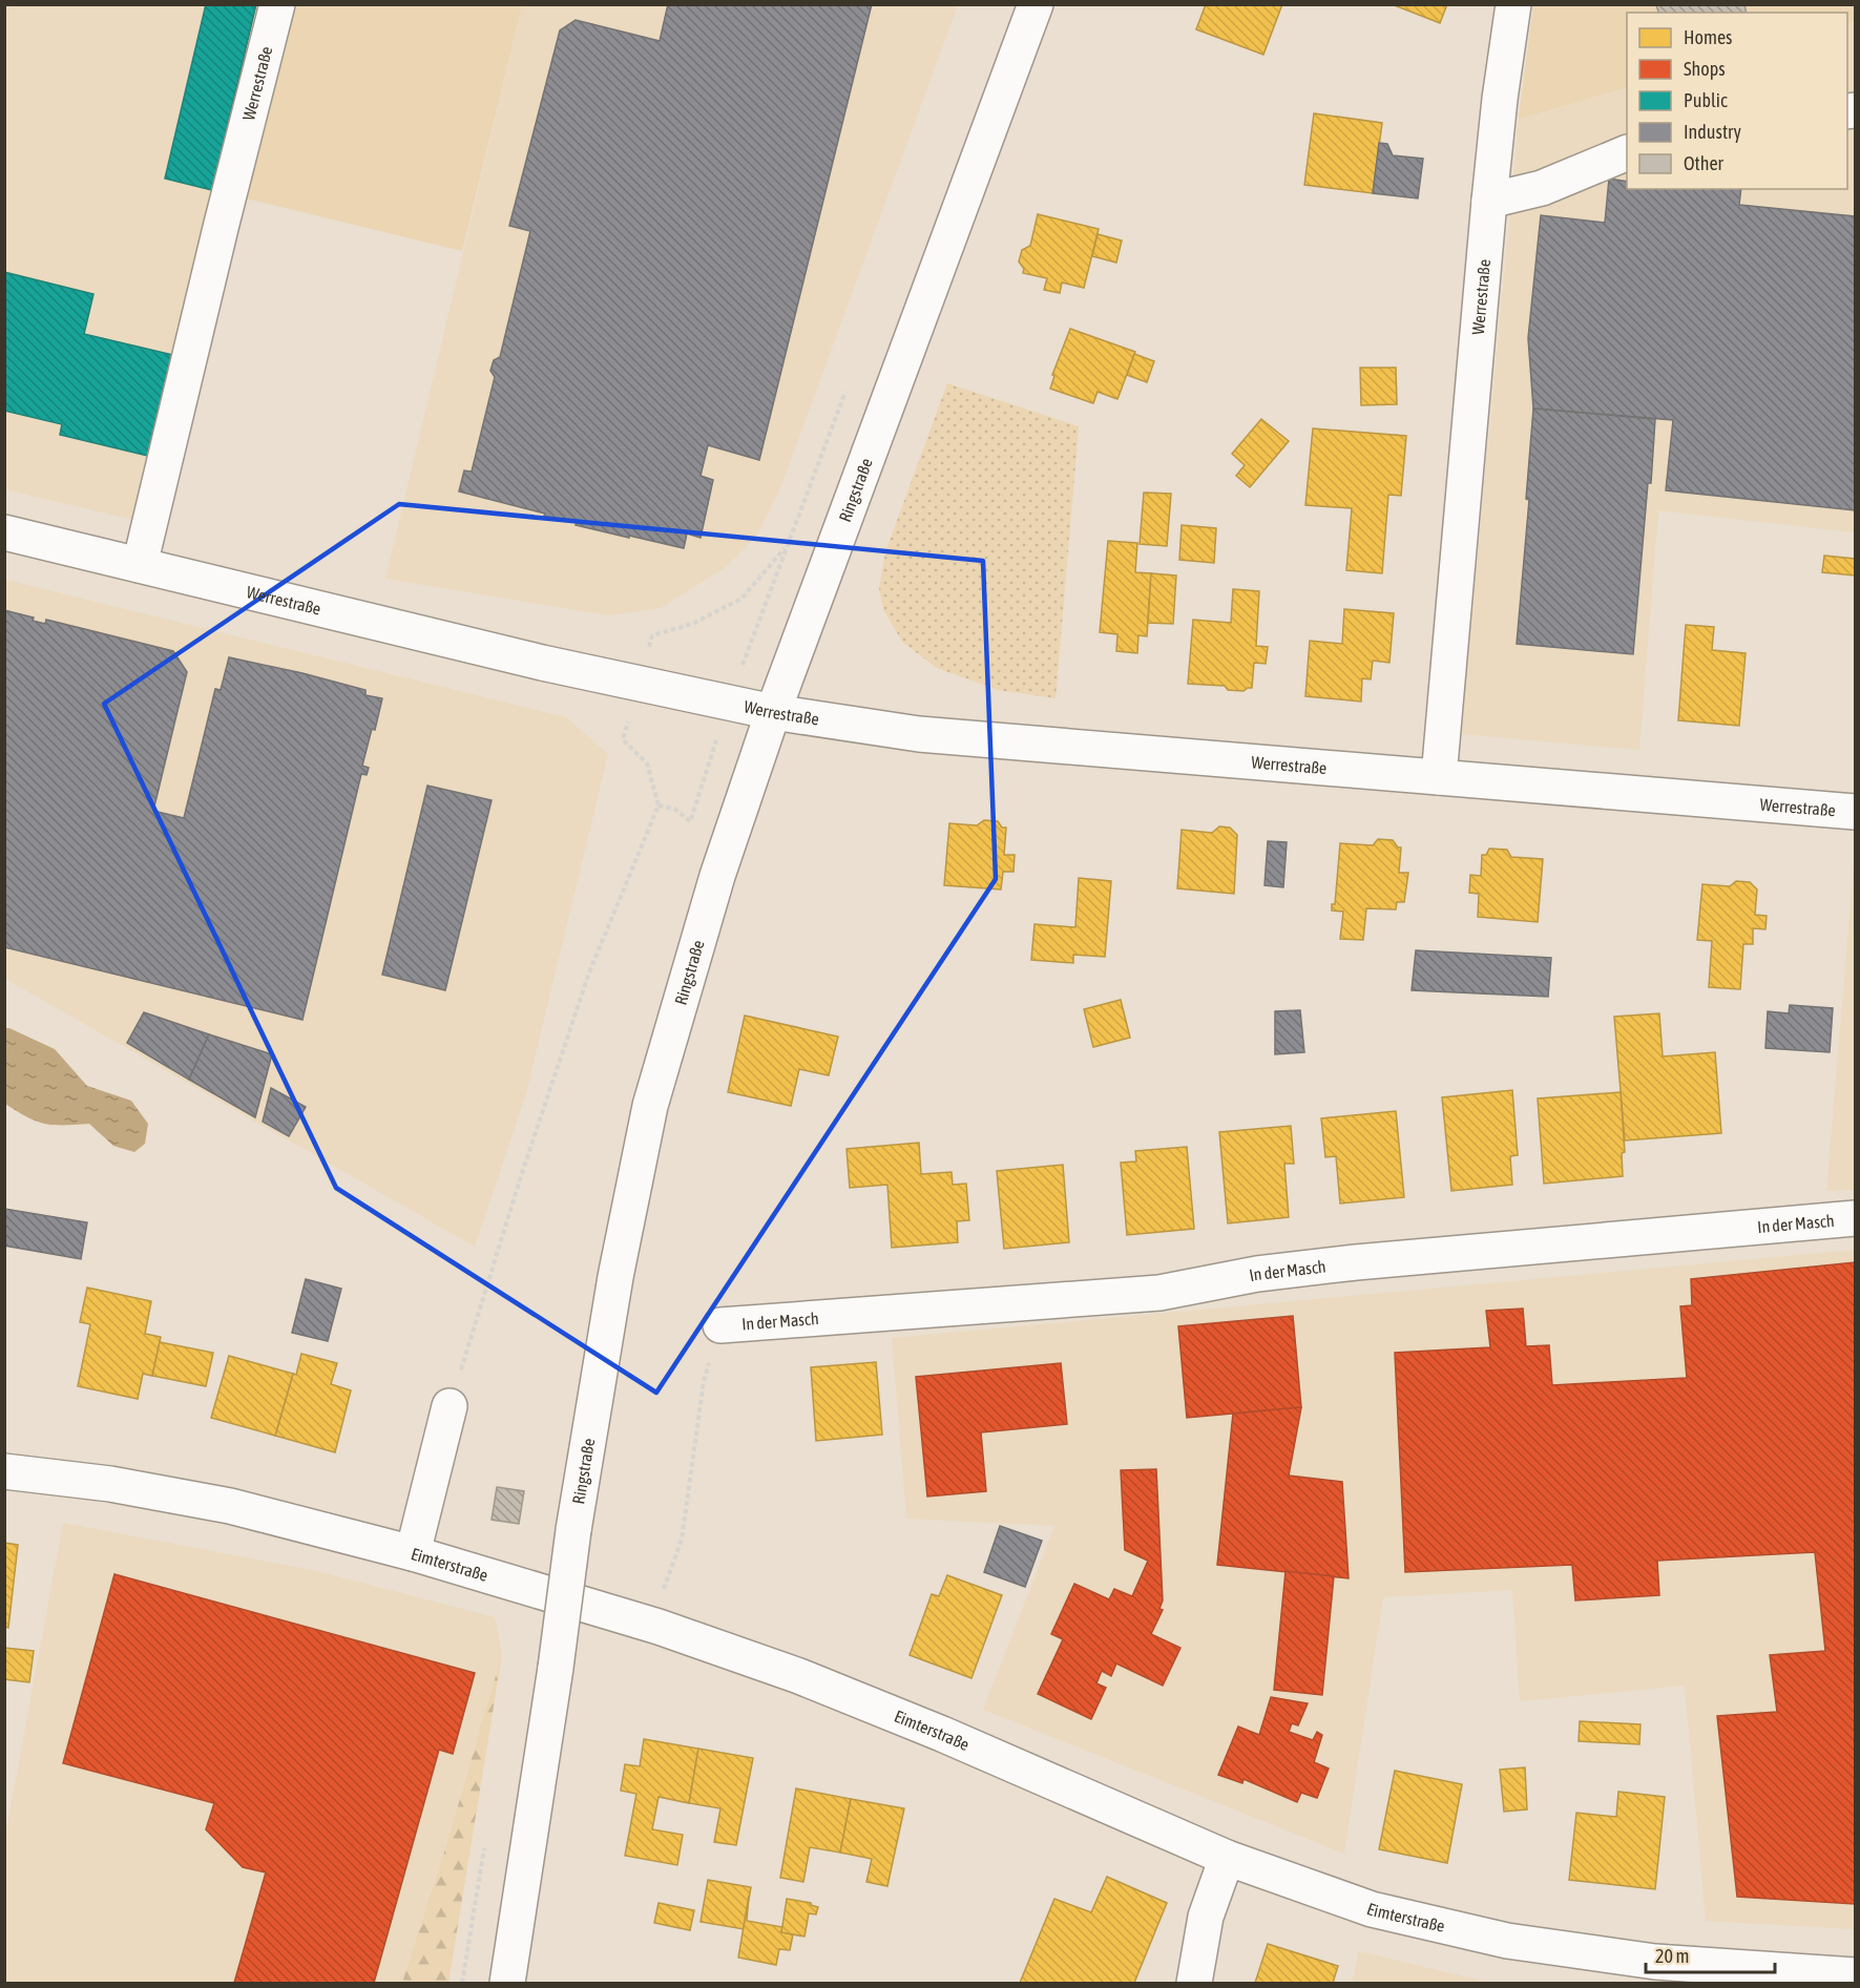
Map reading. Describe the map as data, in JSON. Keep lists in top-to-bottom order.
{
  "streets": {
    "street": [
      "Werrestraße",
      "Ringstraße",
      "In der Masch",
      "Eimterstraße"
    ]
  },
  "crossings": [
    ["Werrestraße", "Ringstraße"]
  ],
  "legend": [
    "Homes",
    "Shops",
    "Public",
    "Industry",
    "Other"
  ],
  "scale_bar": "20 m"
}
